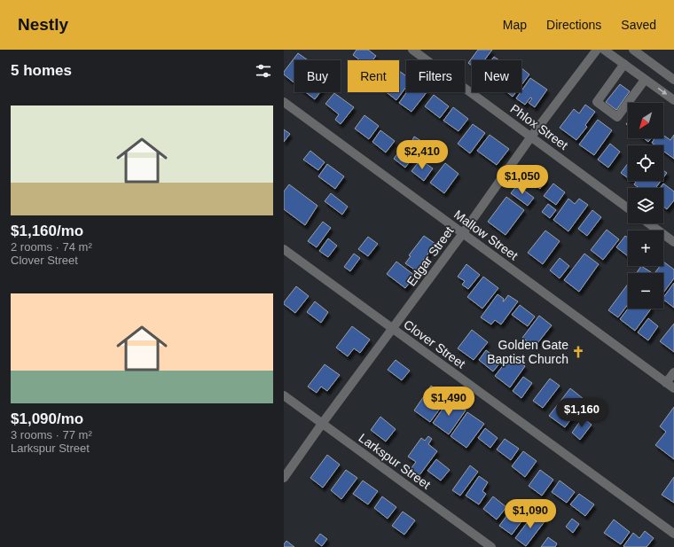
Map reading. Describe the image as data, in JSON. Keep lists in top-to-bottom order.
{
  "streets": {
    "street": [
      "Phlox Street",
      "Mallow Street",
      "Edgar Street",
      "Clover Street",
      "Larkspur Street"
    ]
  },
  "crossings": [
    ["Phlox Street", "Edgar Street"],
    ["Mallow Street", "Edgar Street"],
    ["Edgar Street", "Clover Street"],
    ["Edgar Street", "Larkspur Street"]
  ],
  "places": {
    "church": ["Golden Gate Baptist Church"]
  },
  "north": "bottom left",
  "page": {
    "header": "Nestly",
    "nav": ["Map", "Directions", "Saved"],
    "heading": "5 homes",
    "chip": [
      "Buy",
      "Rent",
      "Filters",
      "New"
    ],
    "list": [
      {
        "name": "$1,160/mo",
        "note": "2 rooms · 74 m² · Clover Street"
      },
      {
        "name": "$1,090/mo",
        "note": "3 rooms · 77 m² · Larkspur Street"
      }
    ],
    "map_buttons": ["+", "−"],
    "price": [
      "$2,410",
      "$1,050",
      "$1,490",
      "$1,160",
      "$1,090"
    ]
  }
}
